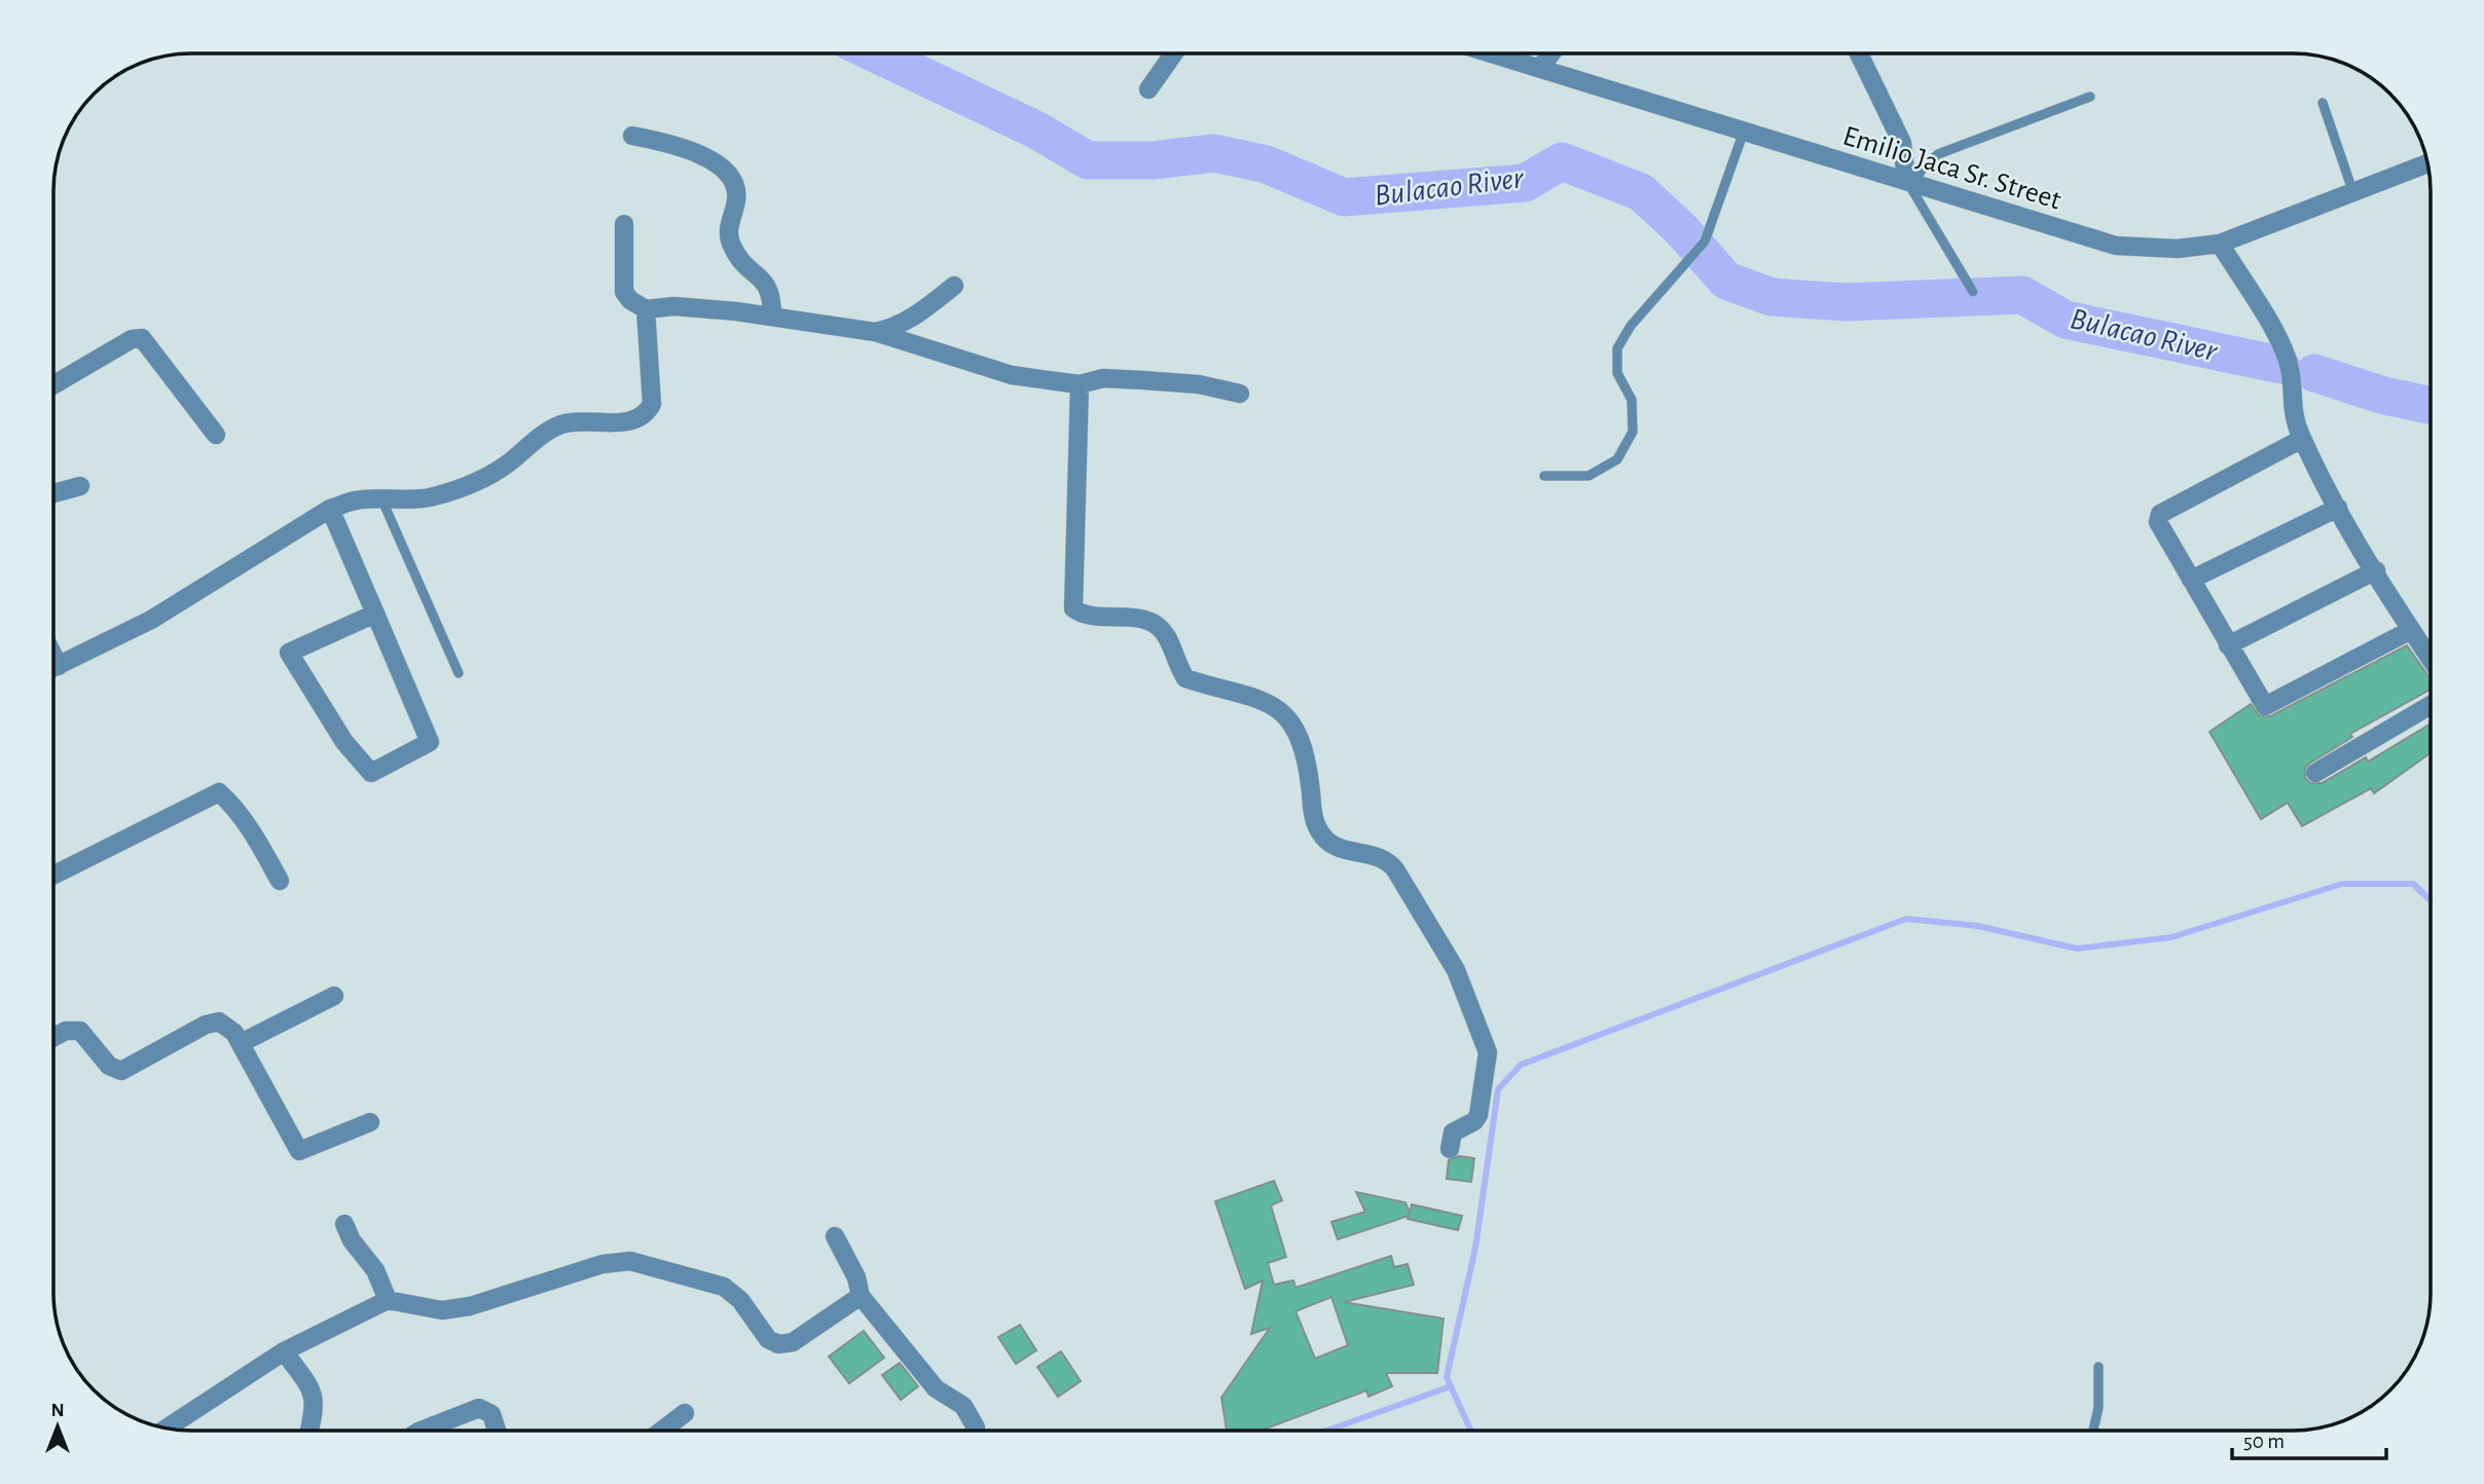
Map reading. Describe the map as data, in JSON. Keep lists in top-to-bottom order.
{
  "streets": {
    "street": ["Emilio Jaca Sr. Street"]
  },
  "water": ["Bulacao River"],
  "scale_bar": "50 m",
  "north": "top"
}
